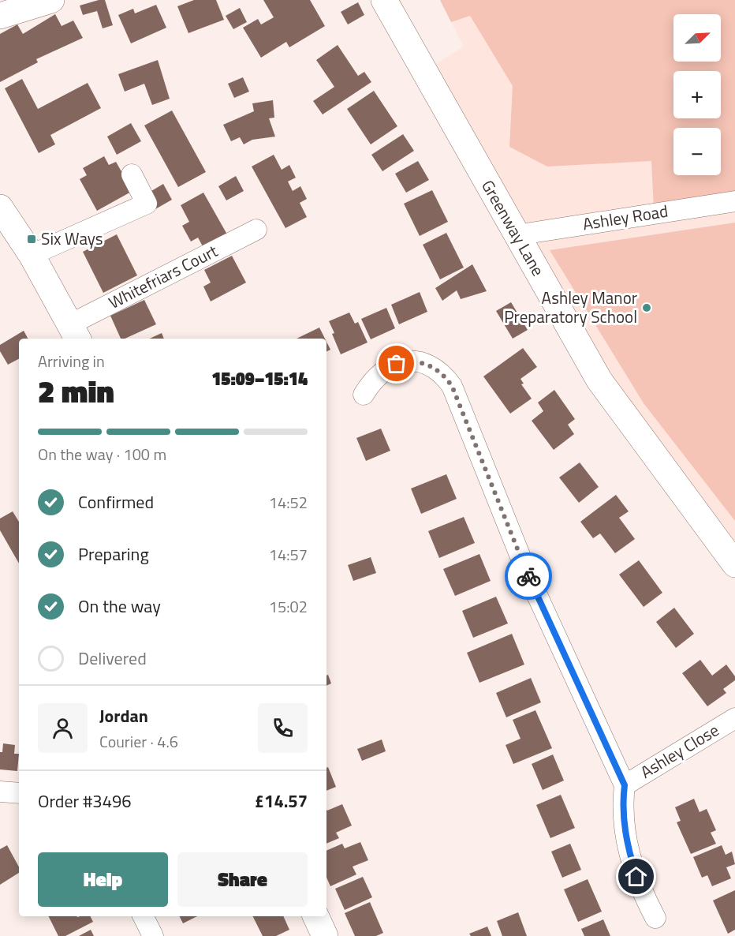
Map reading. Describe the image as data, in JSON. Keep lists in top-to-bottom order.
{
  "streets": {
    "street": [
      "Ashley Road",
      "Greenway Lane",
      "Whitefriars Court",
      "Ashley Close"
    ]
  },
  "crossings": [
    ["Ashley Road", "Greenway Lane"]
  ],
  "places": {
    "transit": ["Six Ways"],
    "other": ["Ashley Manor Preparatory School"]
  },
  "north": "top right",
  "page": {
    "map_buttons": ["+", "−"],
    "heading": ["2 min", "Arriving in", "15:09–15:14"],
    "panel": [
      "Jordan",
      "Courier · 4.6",
      "Order #3496",
      "£14.57"
    ],
    "bar": "On the way · 100 m",
    "list": [
      ["Confirmed", "14:52"],
      ["Preparing", "14:57"],
      ["On the way", "15:02"],
      "Delivered"
    ],
    "buttons": ["Help", "Share"]
  }
}
